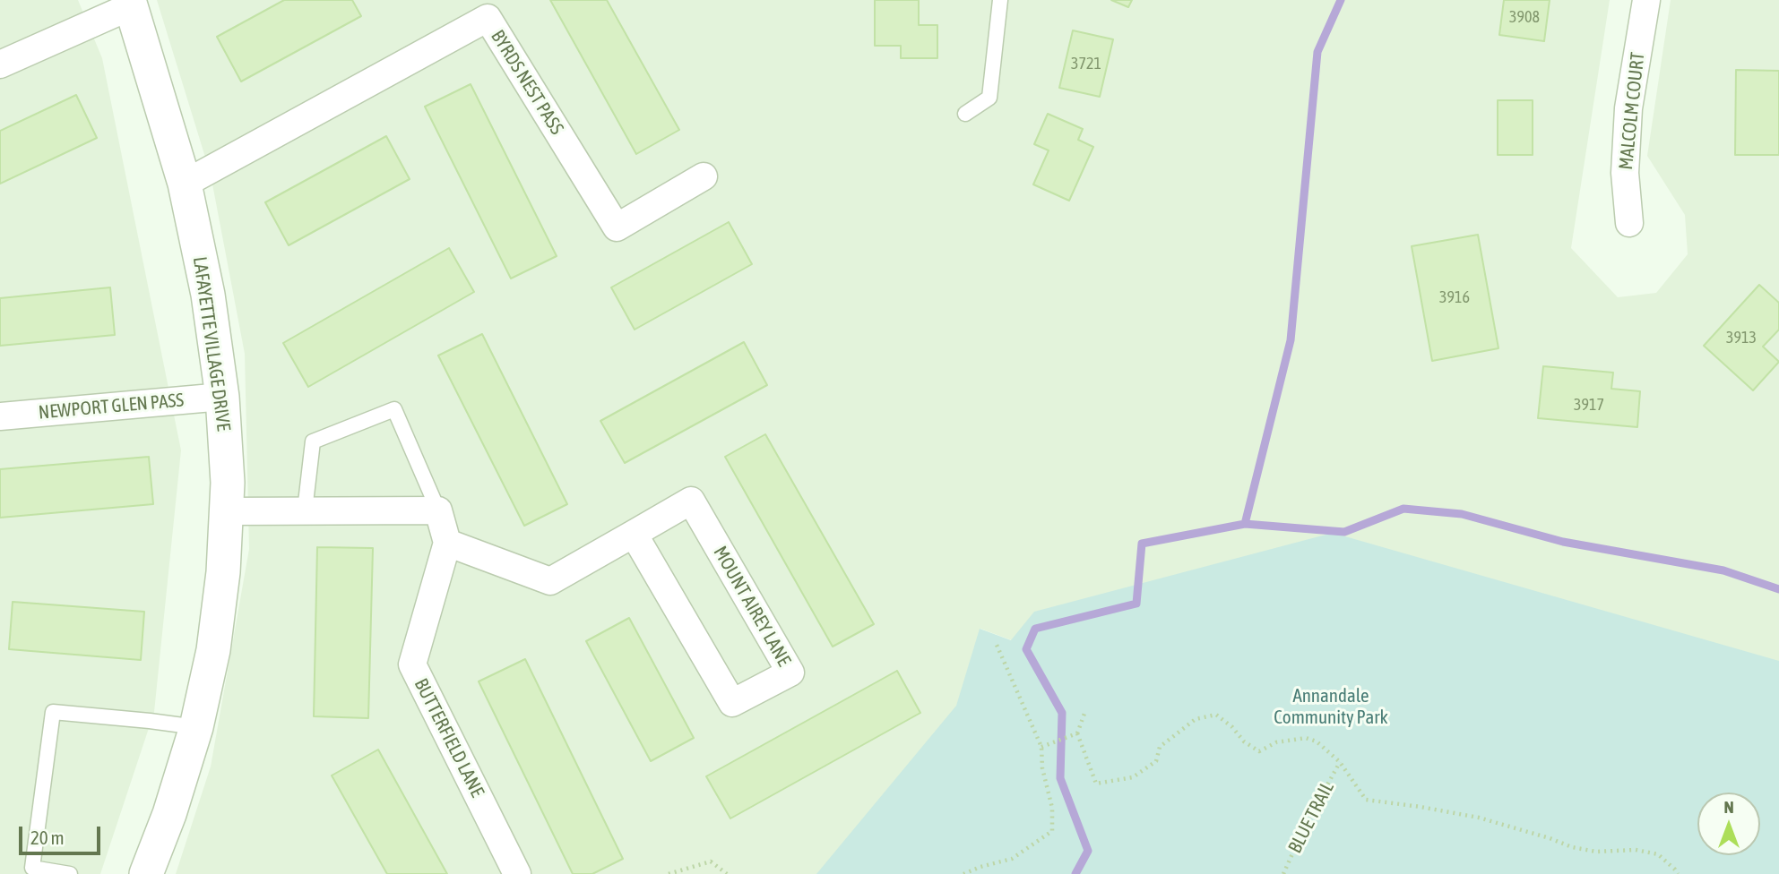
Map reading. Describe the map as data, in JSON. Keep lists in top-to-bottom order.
{
  "streets": {
    "street": [
      "BYRDS NEST PASS",
      "MALCOLM COURT",
      "LAFAYETTE VILLAGE DRIVE",
      "NEWPORT GLEN PASS",
      "MOUNT AIREY LANE",
      "BUTTERFIELD LANE"
    ],
    "path": ["BLUE TRAIL"]
  },
  "crossings": [
    ["BYRDS NEST PASS", "LAFAYETTE VILLAGE DRIVE"],
    ["LAFAYETTE VILLAGE DRIVE", "NEWPORT GLEN PASS"],
    ["MOUNT AIREY LANE", "BUTTERFIELD LANE"]
  ],
  "parks": ["Annandale Community Park"],
  "house_numbers": [
    "3908",
    "3721",
    "3916",
    "3913",
    "3917"
  ],
  "scale_bar": "20 m",
  "north": "top"
}
